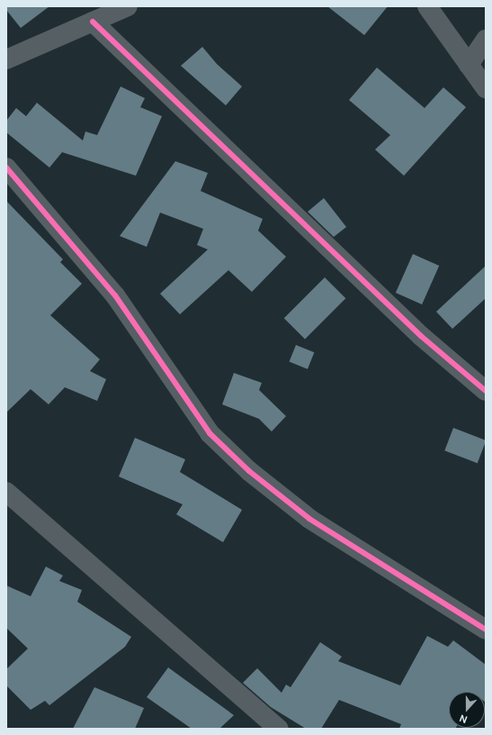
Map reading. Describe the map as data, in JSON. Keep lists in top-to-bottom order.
{
  "north": "bottom"
}
